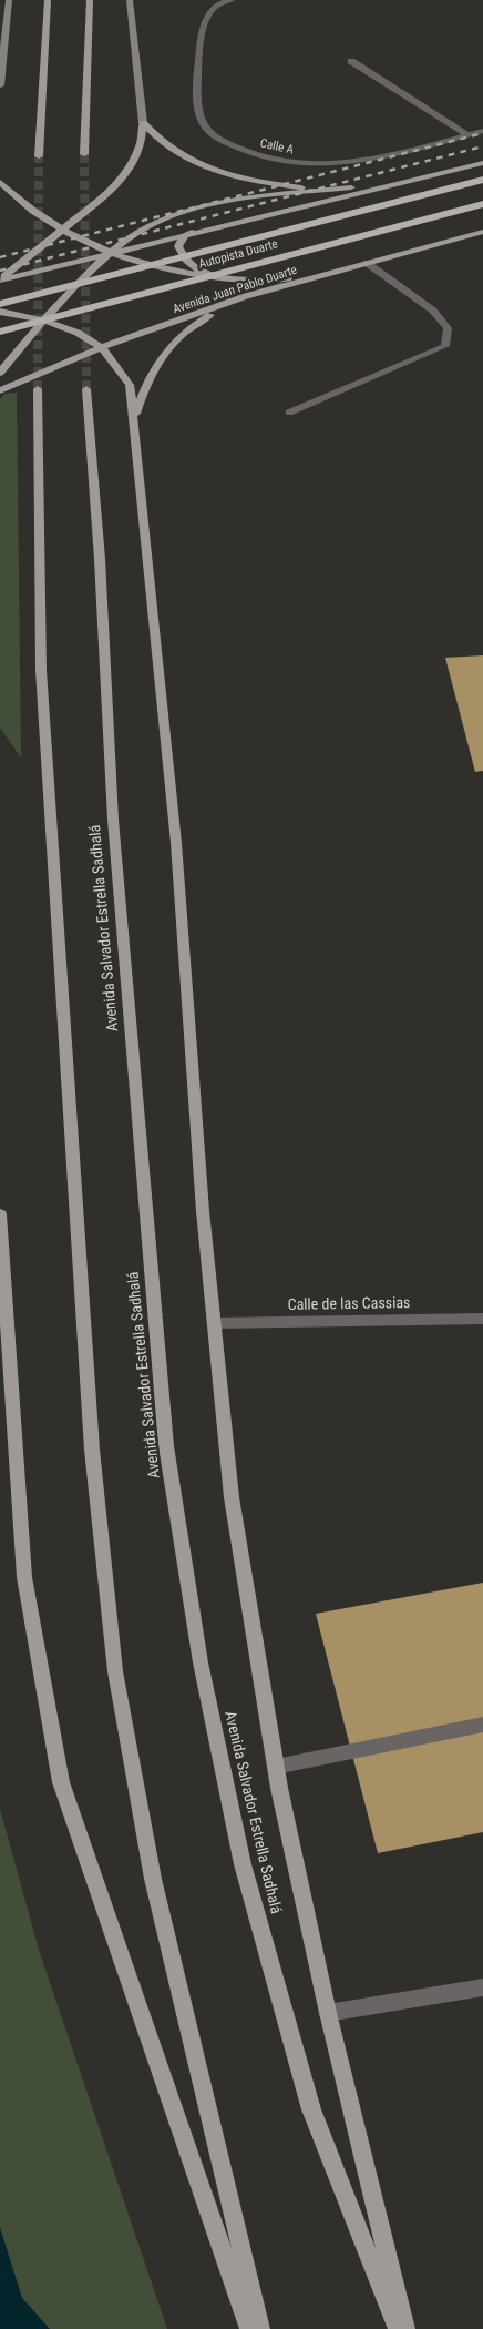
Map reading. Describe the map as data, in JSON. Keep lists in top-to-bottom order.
{
  "streets": {
    "highway": ["Autopista Duarte"],
    "main road": ["Avenida Juan Pablo Duarte", "Avenida Salvador Estrella Sadhalá"],
    "street": ["Calle A", "Calle de las Cassias"]
  },
  "crossings": [
    ["Avenida Juan Pablo Duarte", "Avenida Salvador Estrella Sadhalá"],
    ["Avenida Salvador Estrella Sadhalá", "Calle de las Cassias"]
  ]
}
